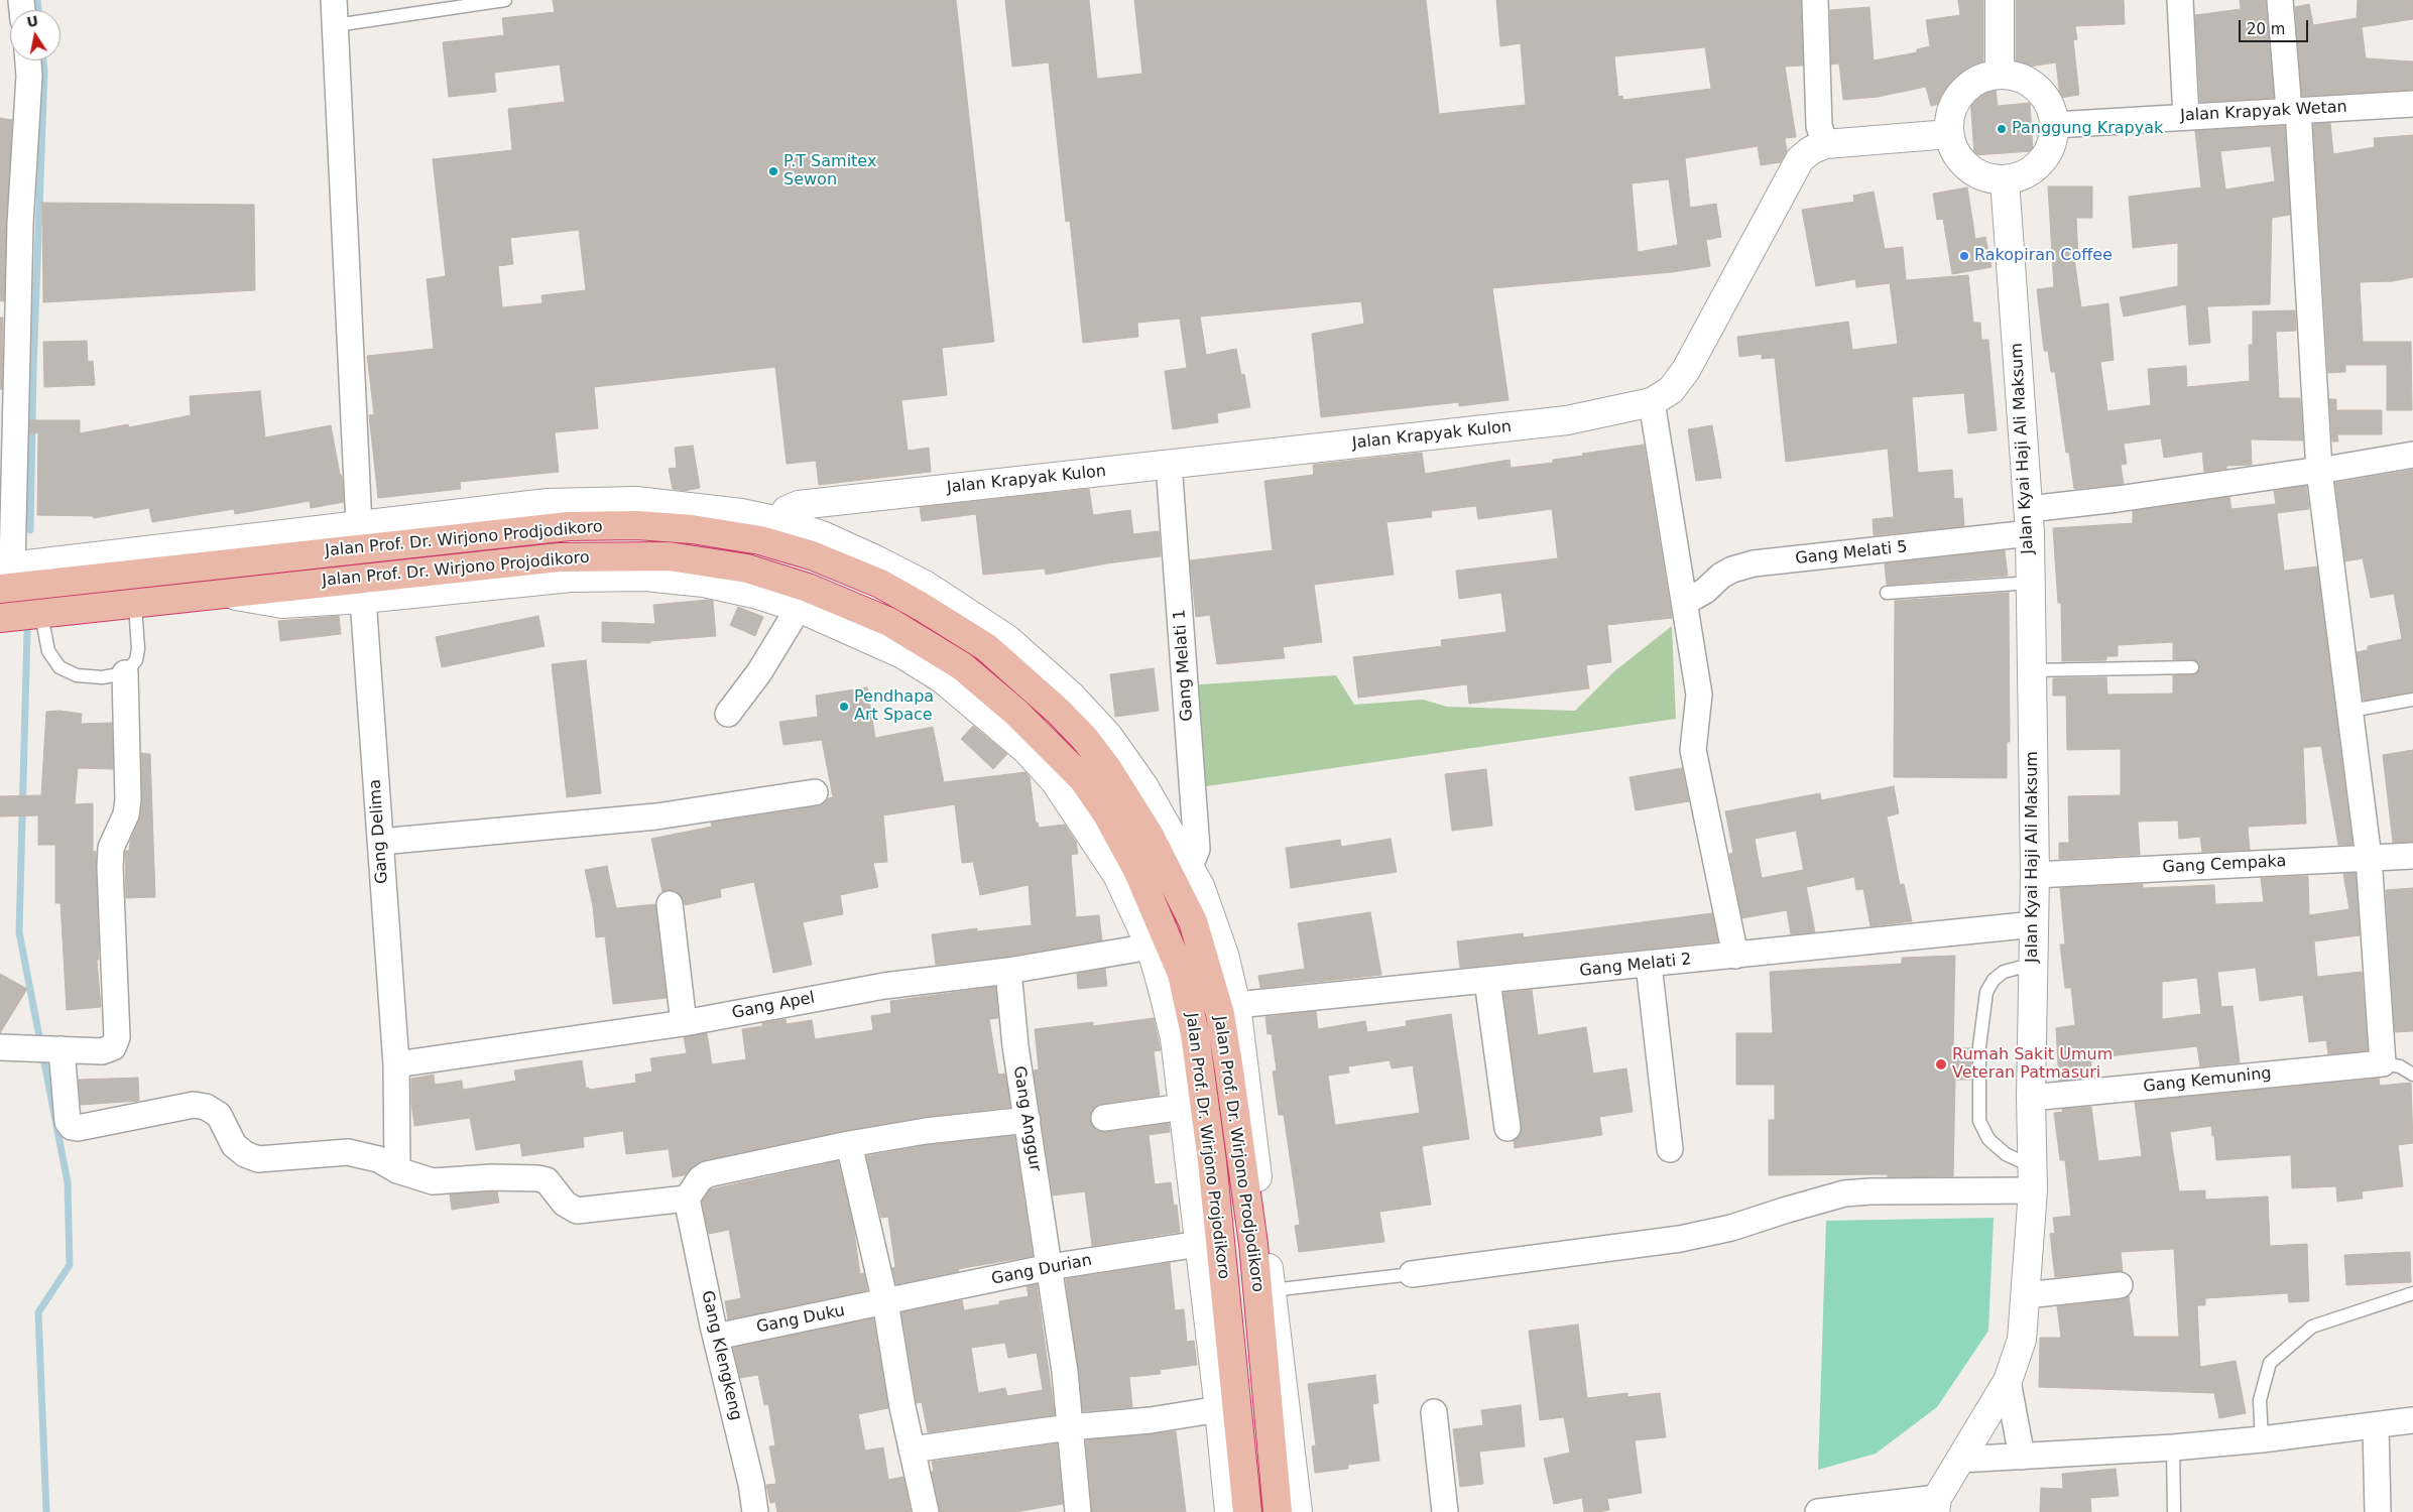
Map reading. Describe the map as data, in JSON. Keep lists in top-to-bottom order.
{
  "streets": {
    "highway": ["Jalan Prof. Dr. Wirjono Prodjodikoro", "Jalan Prof. Dr. Wirjono Projodikoro"],
    "street": [
      "Jalan Krapyak Wetan",
      "Jalan Krapyak Kulon",
      "Jalan Kyai Haji Ali Maksum",
      "Gang Melati 5",
      "Gang Melati 1",
      "Gang Delima",
      "Gang Cempaka",
      "Gang Melati 2",
      "Gang Apel",
      "Gang Kemuning",
      "Gang Anggur",
      "Gang Durian",
      "Gang Duku",
      "Gang Klengkeng"
    ]
  },
  "crossings": [
    ["Jalan Krapyak Wetan", "Jalan Krapyak Kulon"],
    ["Jalan Krapyak Wetan", "Jalan Kyai Haji Ali Maksum"],
    ["Jalan Krapyak Kulon", "Jalan Kyai Haji Ali Maksum"],
    ["Jalan Krapyak Kulon", "Gang Melati 1"],
    ["Jalan Kyai Haji Ali Maksum", "Gang Melati 5"],
    ["Jalan Kyai Haji Ali Maksum", "Gang Cempaka"],
    ["Jalan Kyai Haji Ali Maksum", "Gang Melati 2"],
    ["Jalan Kyai Haji Ali Maksum", "Gang Kemuning"],
    ["Jalan Prof. Dr. Wirjono Projodikoro", "Gang Durian"],
    ["Gang Delima", "Gang Apel"],
    ["Gang Apel", "Gang Anggur"],
    ["Gang Anggur", "Gang Durian"],
    ["Gang Durian", "Gang Duku"],
    ["Gang Duku", "Gang Klengkeng"]
  ],
  "places": [
    "Panggung Krapyak",
    "P.T Samitex Sewon",
    "Rakopiran Coffee",
    "Pendhapa Art Space",
    "Rumah Sakit Umum Veteran Patmasuri"
  ],
  "scale_bar": "20 m",
  "north": "top"
}
